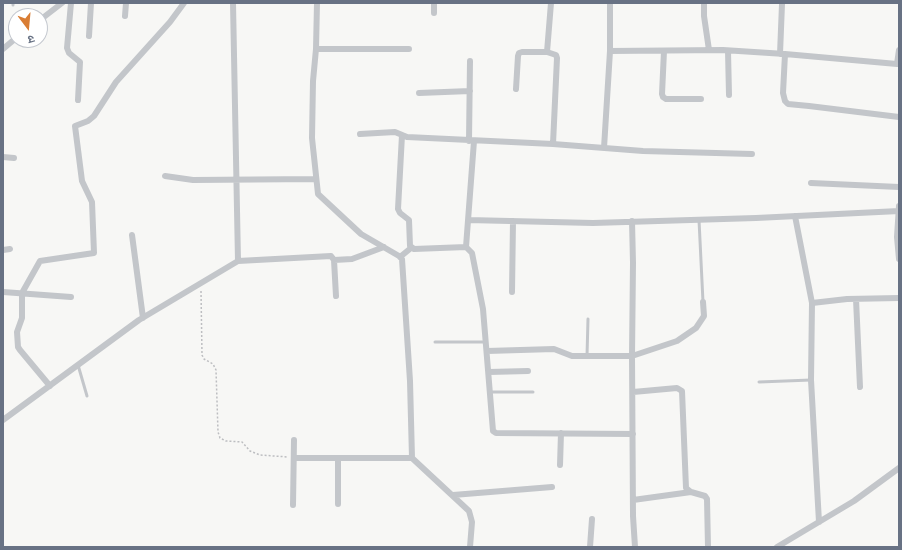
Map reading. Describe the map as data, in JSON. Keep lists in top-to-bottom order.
{
  "north": "bottom"
}
